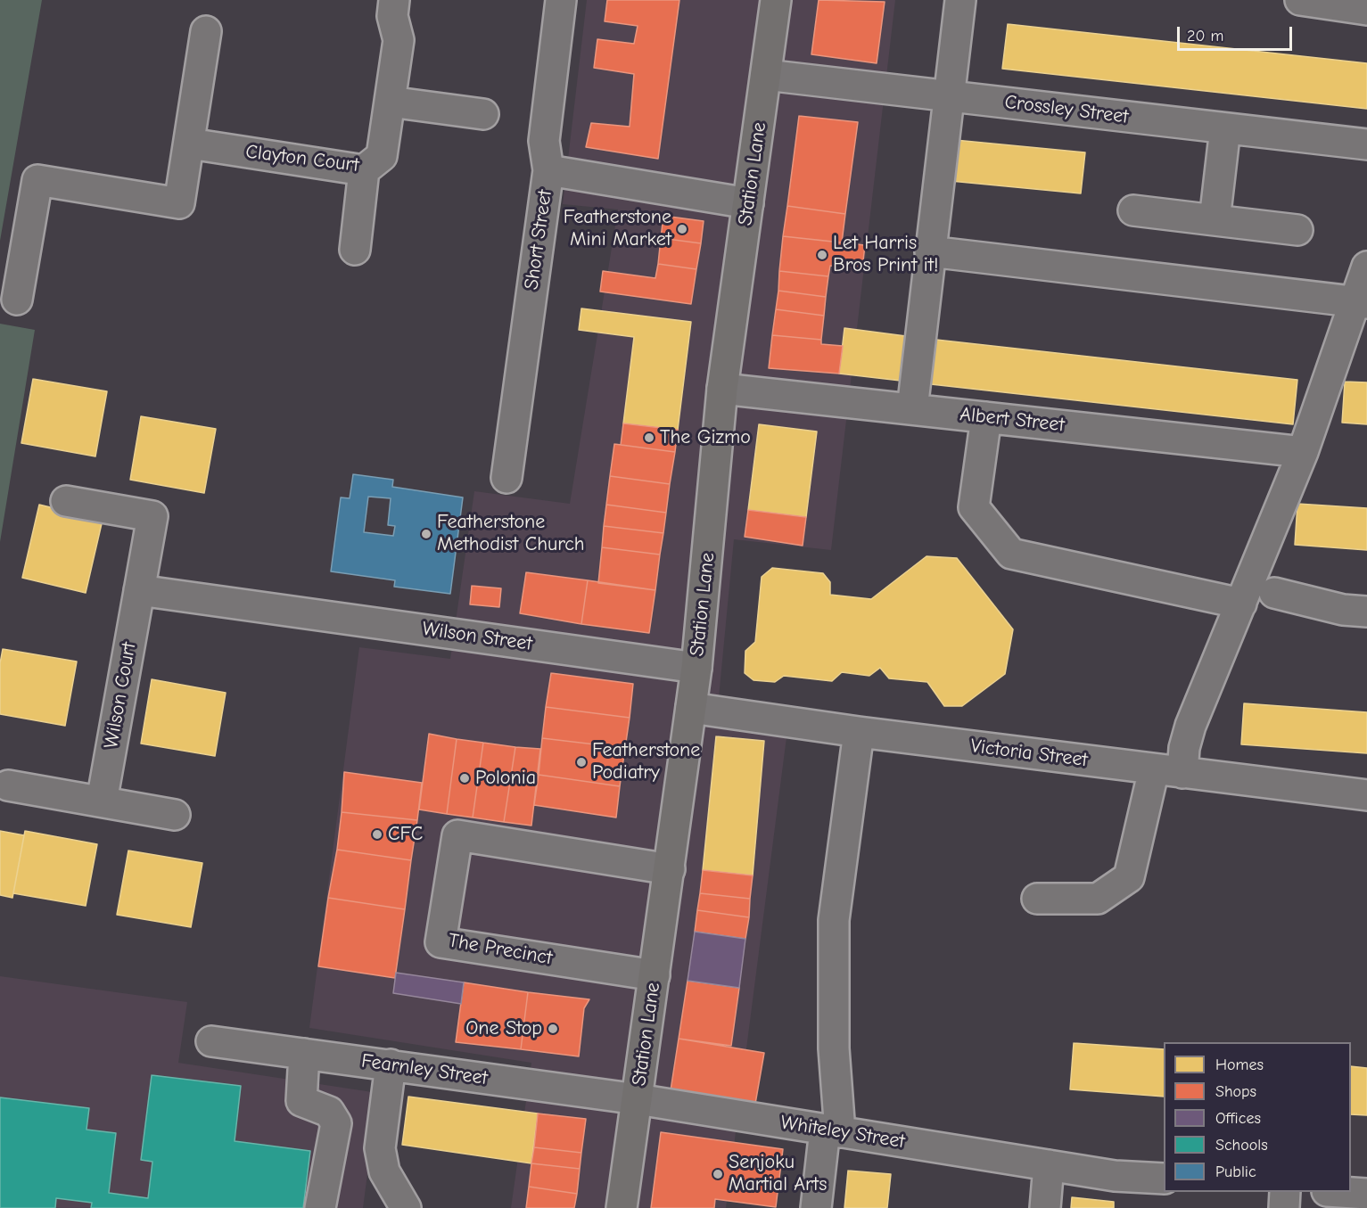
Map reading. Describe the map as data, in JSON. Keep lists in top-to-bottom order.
{
  "streets": {
    "main road": ["Station Lane"],
    "street": [
      "Crossley Street",
      "Clayton Court",
      "Short Street",
      "Albert Street",
      "Wilson Street",
      "Wilson Court",
      "Victoria Street",
      "The Precinct",
      "Fearnley Street",
      "Whiteley Street"
    ]
  },
  "crossings": [
    ["Crossley Street", "Station Lane"],
    ["Station Lane", "Short Street"],
    ["Station Lane", "Albert Street"],
    ["Station Lane", "Wilson Street"],
    ["Station Lane", "Victoria Street"],
    ["Station Lane", "The Precinct"],
    ["Station Lane", "Fearnley Street"],
    ["Station Lane", "Whiteley Street"],
    ["Wilson Street", "Wilson Court"],
    ["Fearnley Street", "Whiteley Street"]
  ],
  "places": [
    "Featherstone Mini Market",
    "Let Harris Bros Print it!",
    "The Gizmo",
    "Featherstone Methodist Church",
    "Featherstone Podiatry",
    "Polonia",
    "CFC",
    "One Stop",
    "Senjoku Martial Arts"
  ],
  "legend": [
    "Homes",
    "Shops",
    "Offices",
    "Schools",
    "Public"
  ],
  "scale_bar": "20 m"
}
